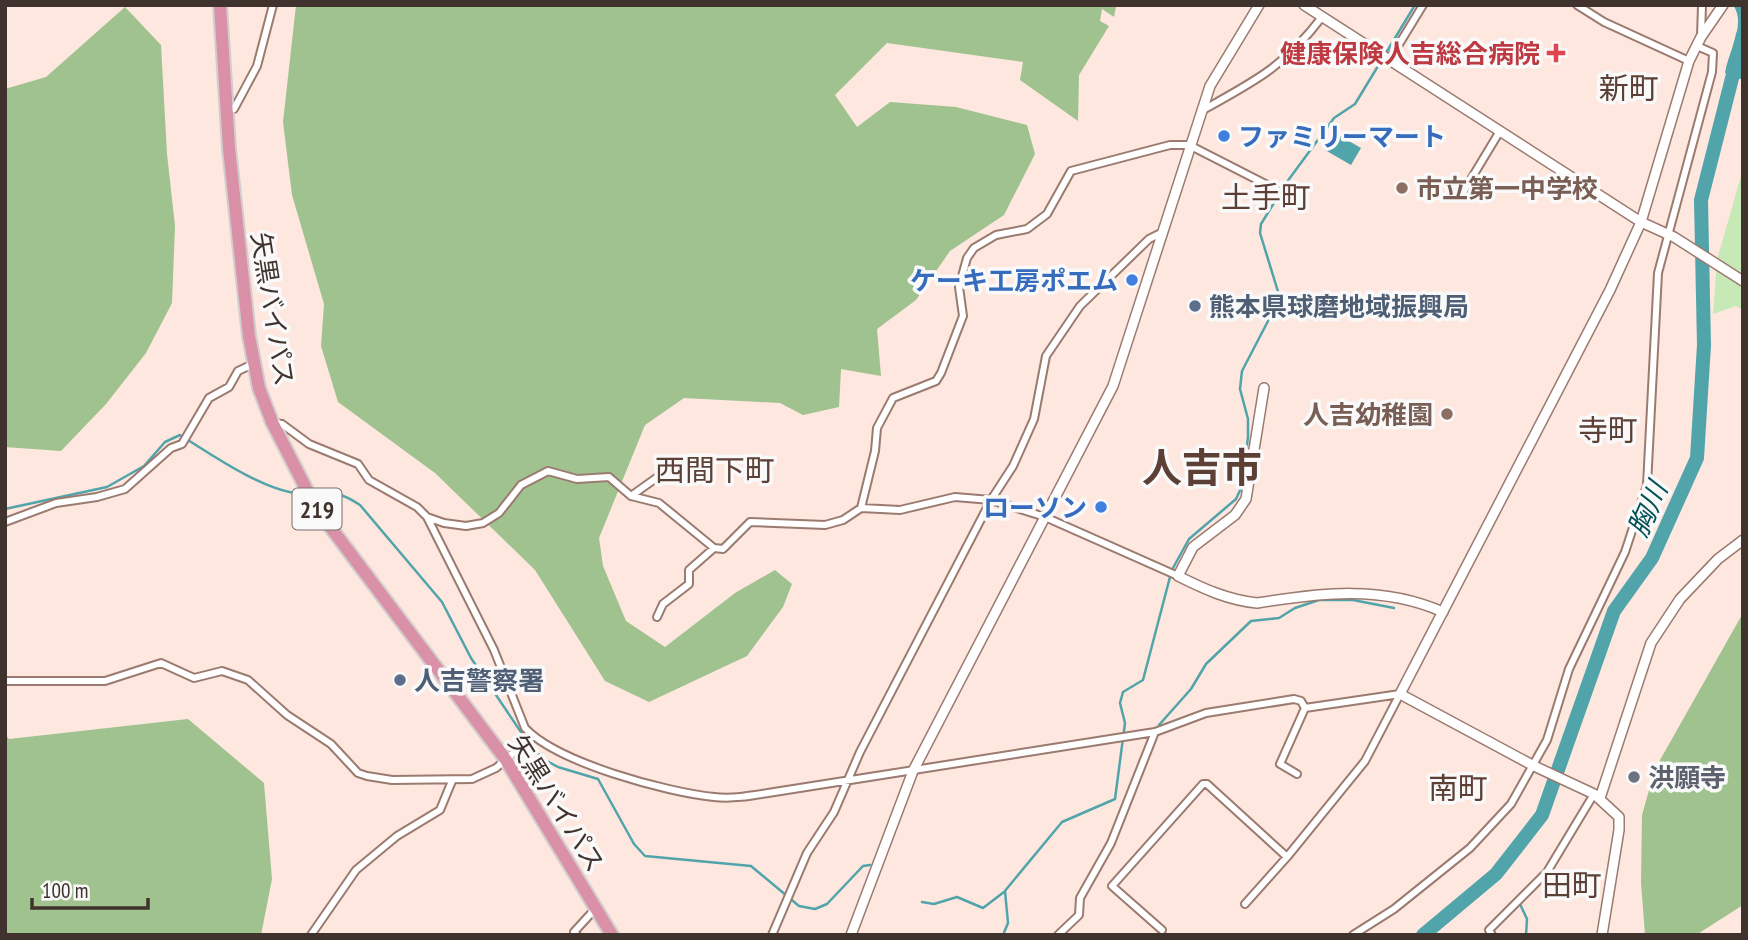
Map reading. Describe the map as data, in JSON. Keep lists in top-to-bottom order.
{
  "streets": {
    "highway": ["矢黒バイパス", "219"]
  },
  "districts": [
    "新町",
    "土手町",
    "寺町",
    "人吉市",
    "西間下町",
    "南町",
    "田町"
  ],
  "water": ["胸川"],
  "places": {
    "health": ["健康保険人吉総合病院"],
    "other": [
      "ファミリーマート",
      "市立第一中学校",
      "ケーキ工房ポエム",
      "熊本県球磨地域振興局",
      "人吉幼稚園",
      "ローソン",
      "人吉警察署",
      "洪願寺"
    ]
  },
  "scale_bar": "100 m"
}
